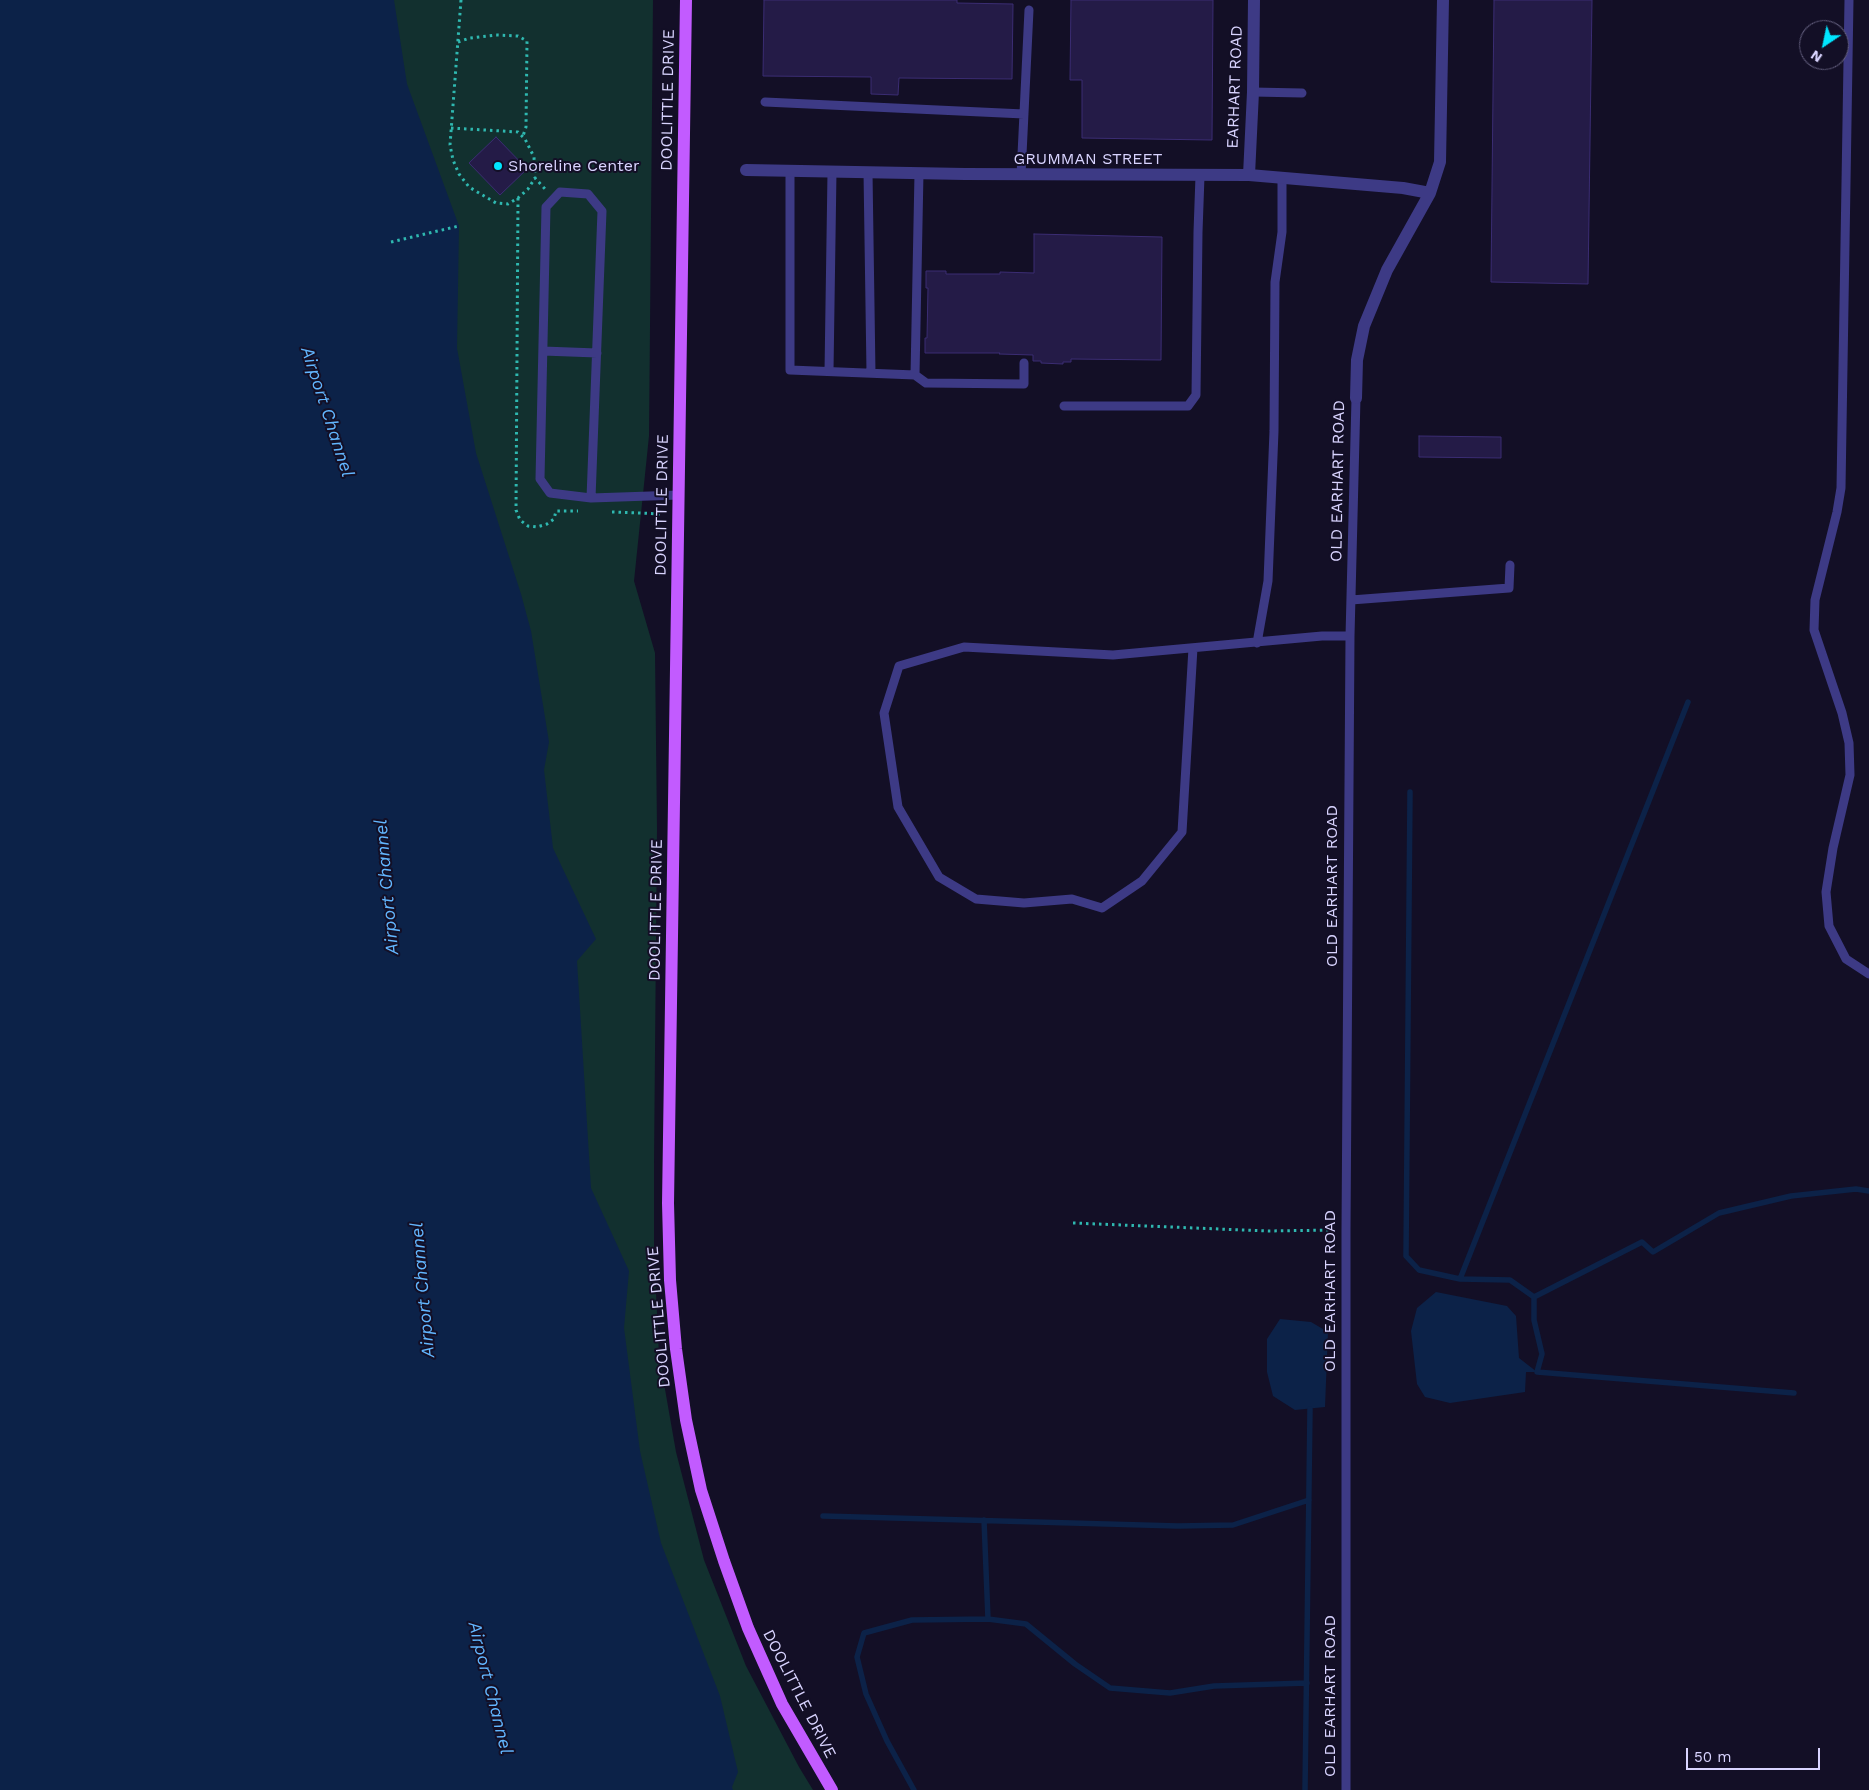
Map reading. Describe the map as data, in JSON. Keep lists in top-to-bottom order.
{
  "streets": {
    "main road": ["DOOLITTLE DRIVE"],
    "street": ["EARHART ROAD", "GRUMMAN STREET", "OLD EARHART ROAD"]
  },
  "crossings": [
    ["EARHART ROAD", "GRUMMAN STREET"],
    ["GRUMMAN STREET", "OLD EARHART ROAD"]
  ],
  "water": ["Airport Channel"],
  "places": ["Shoreline Center"],
  "scale_bar": "50 m",
  "north": "bottom left"
}
